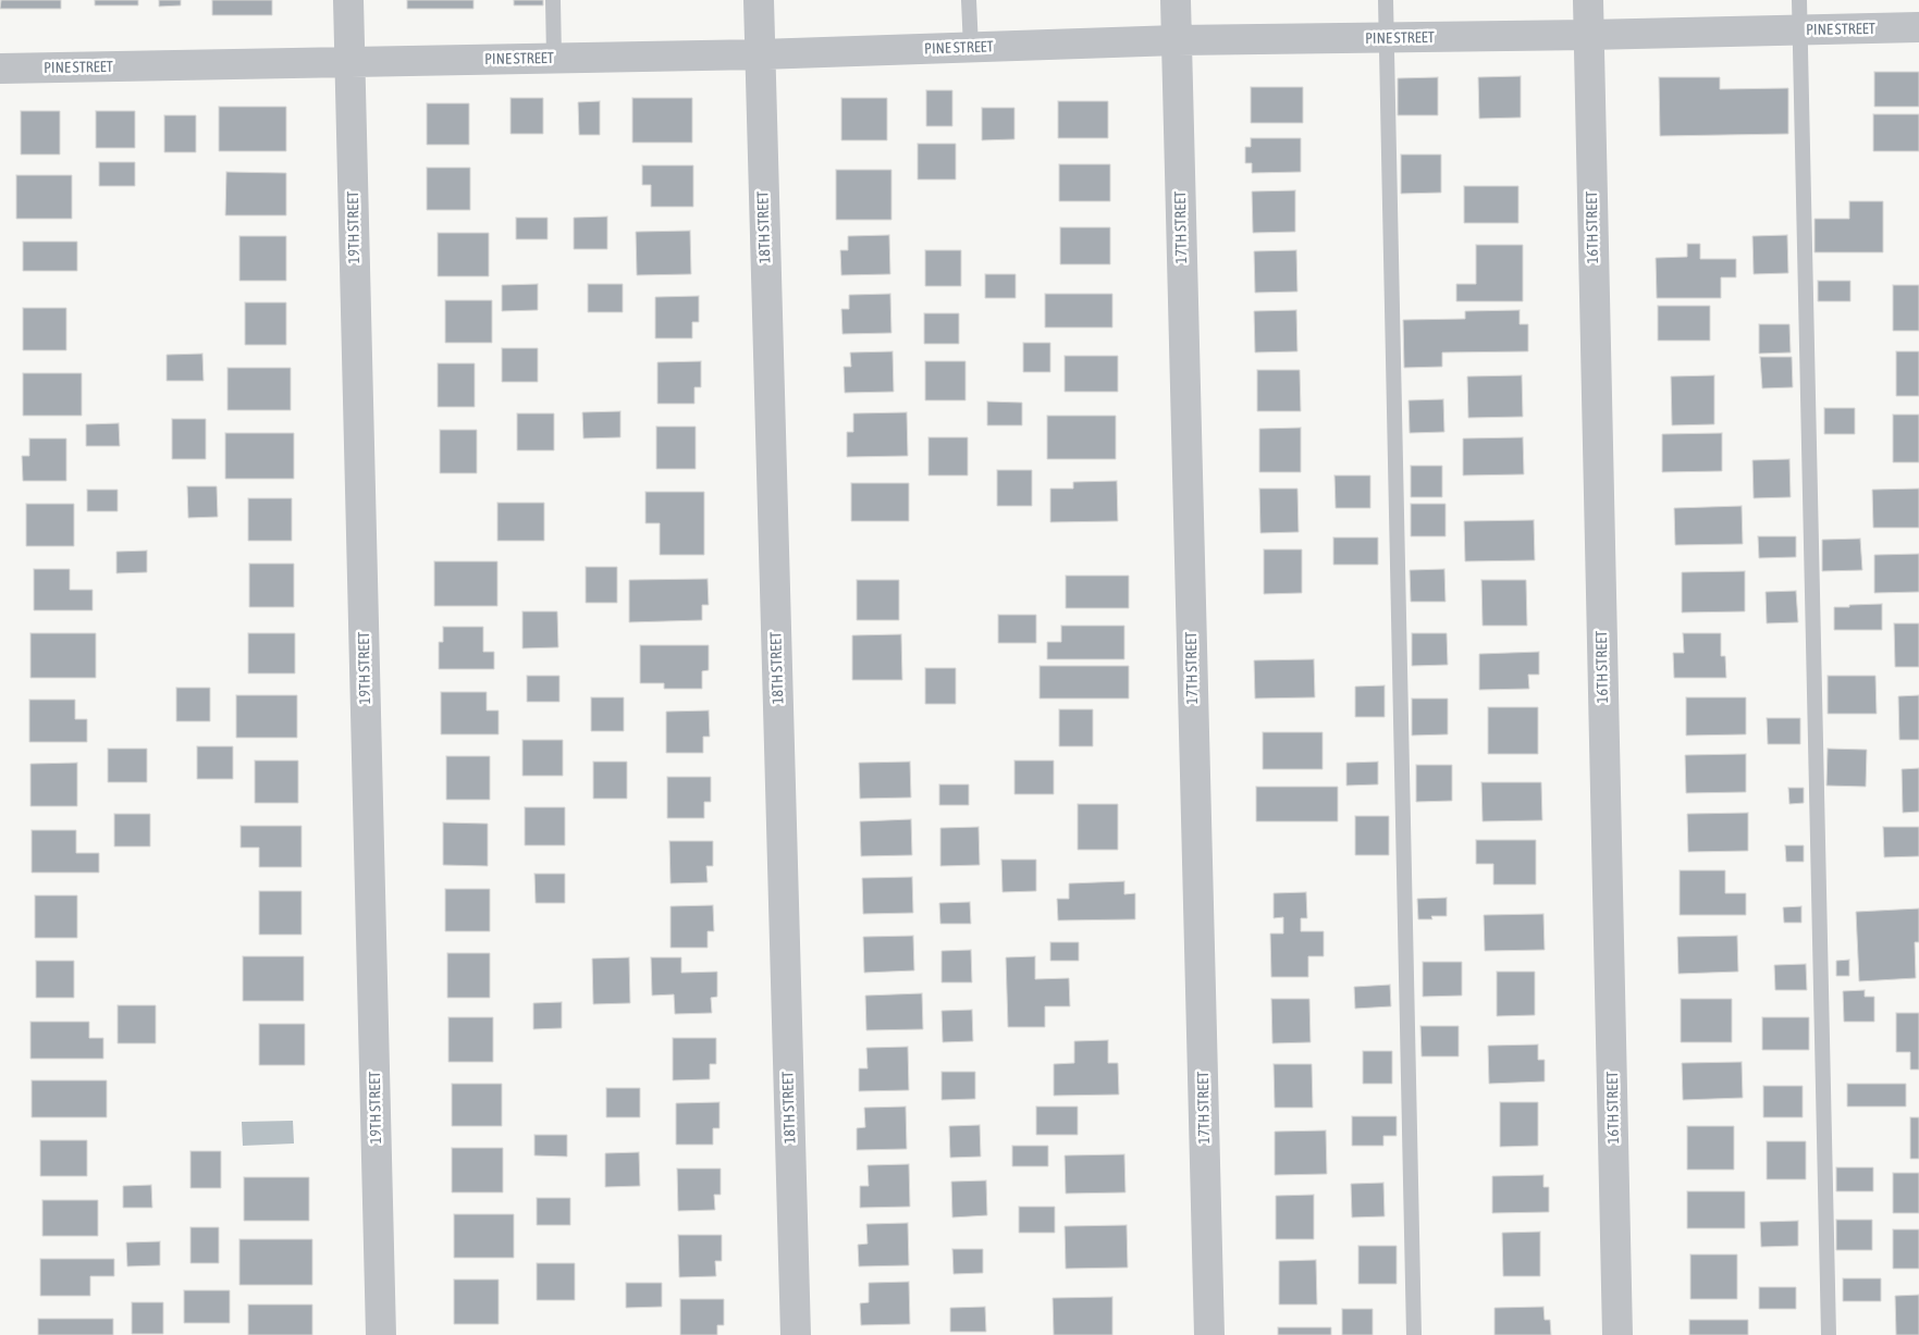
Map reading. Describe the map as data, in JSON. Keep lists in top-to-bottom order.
{
  "streets": {
    "street": [
      "PINE STREET",
      "19TH STREET",
      "18TH STREET",
      "17TH STREET",
      "16TH STREET"
    ]
  },
  "crossings": [
    ["PINE STREET", "19TH STREET"],
    ["PINE STREET", "18TH STREET"],
    ["PINE STREET", "17TH STREET"],
    ["PINE STREET", "16TH STREET"]
  ]
}
